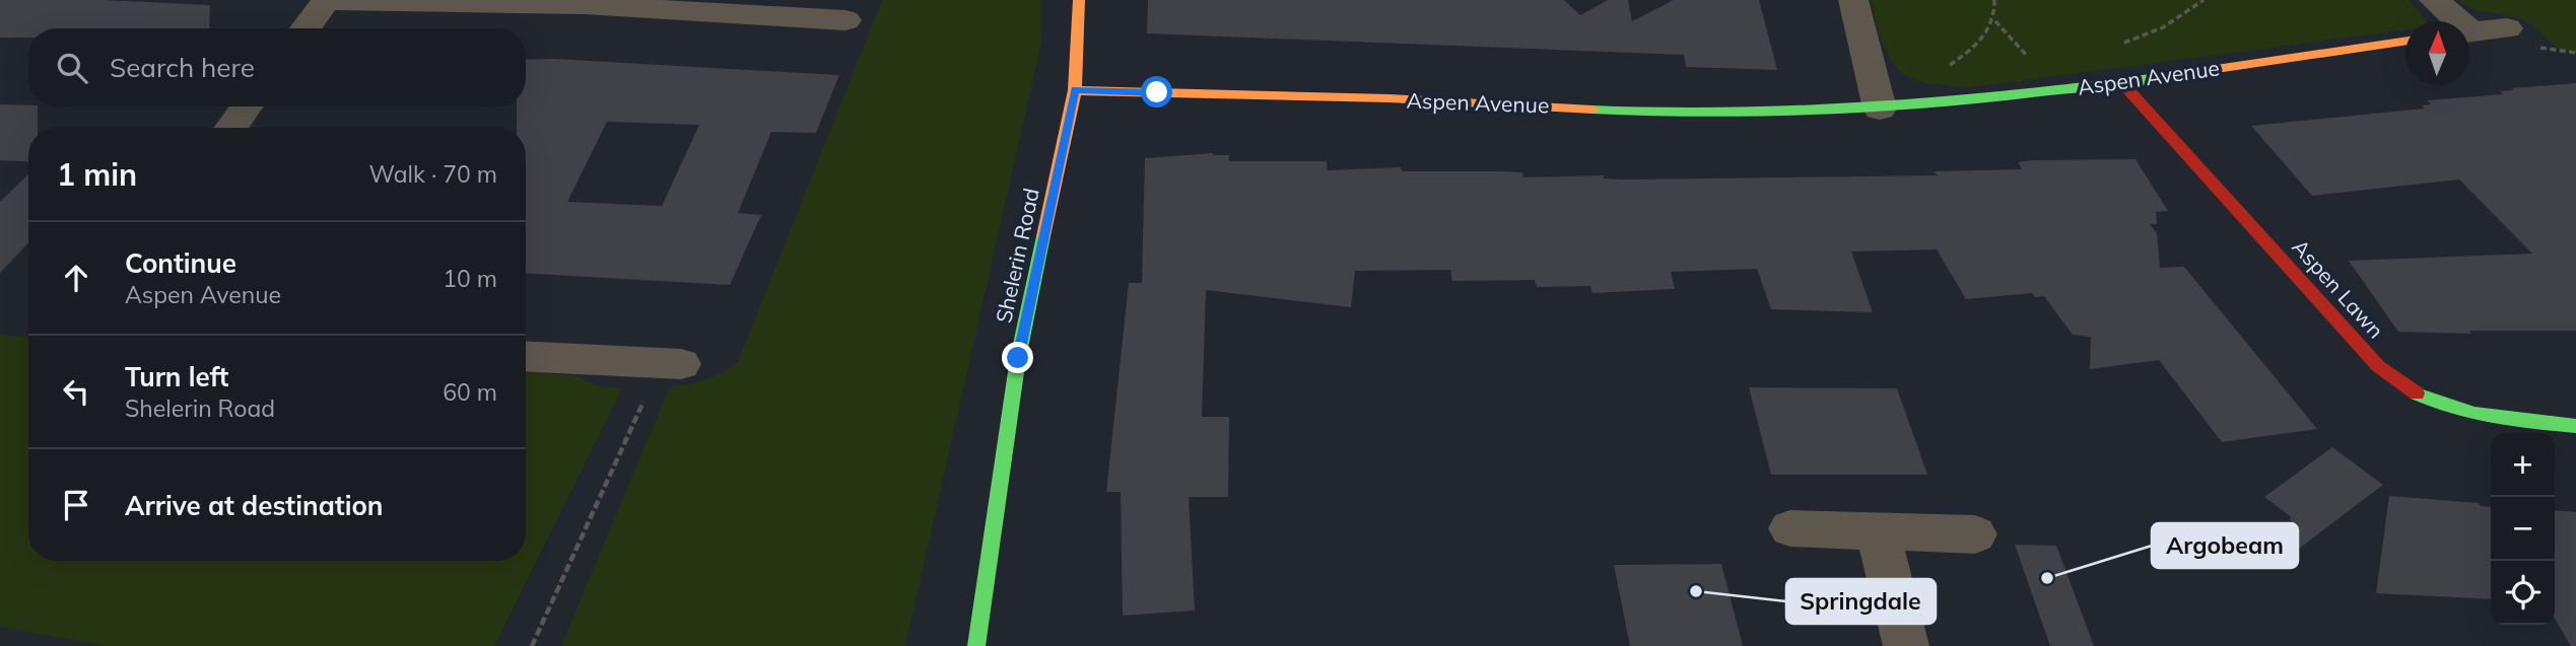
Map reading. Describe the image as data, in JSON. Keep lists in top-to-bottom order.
{
  "streets": {
    "street": ["Aspen Avenue", "Shelerin Road", "Aspen Lawn"]
  },
  "crossings": [
    ["Aspen Avenue", "Shelerin Road"],
    ["Aspen Avenue", "Aspen Lawn"]
  ],
  "places": ["Argobeam", "Springdale"],
  "north": "top",
  "page": {
    "search": "Search here",
    "heading": ["1 min", "Walk · 70 m"],
    "list": [
      ["Continue", "Aspen Avenue", "10 m"],
      ["Turn left", "Shelerin Road", "60 m"],
      "Arrive at destination"
    ],
    "map_buttons": ["+", "−"]
  }
}
